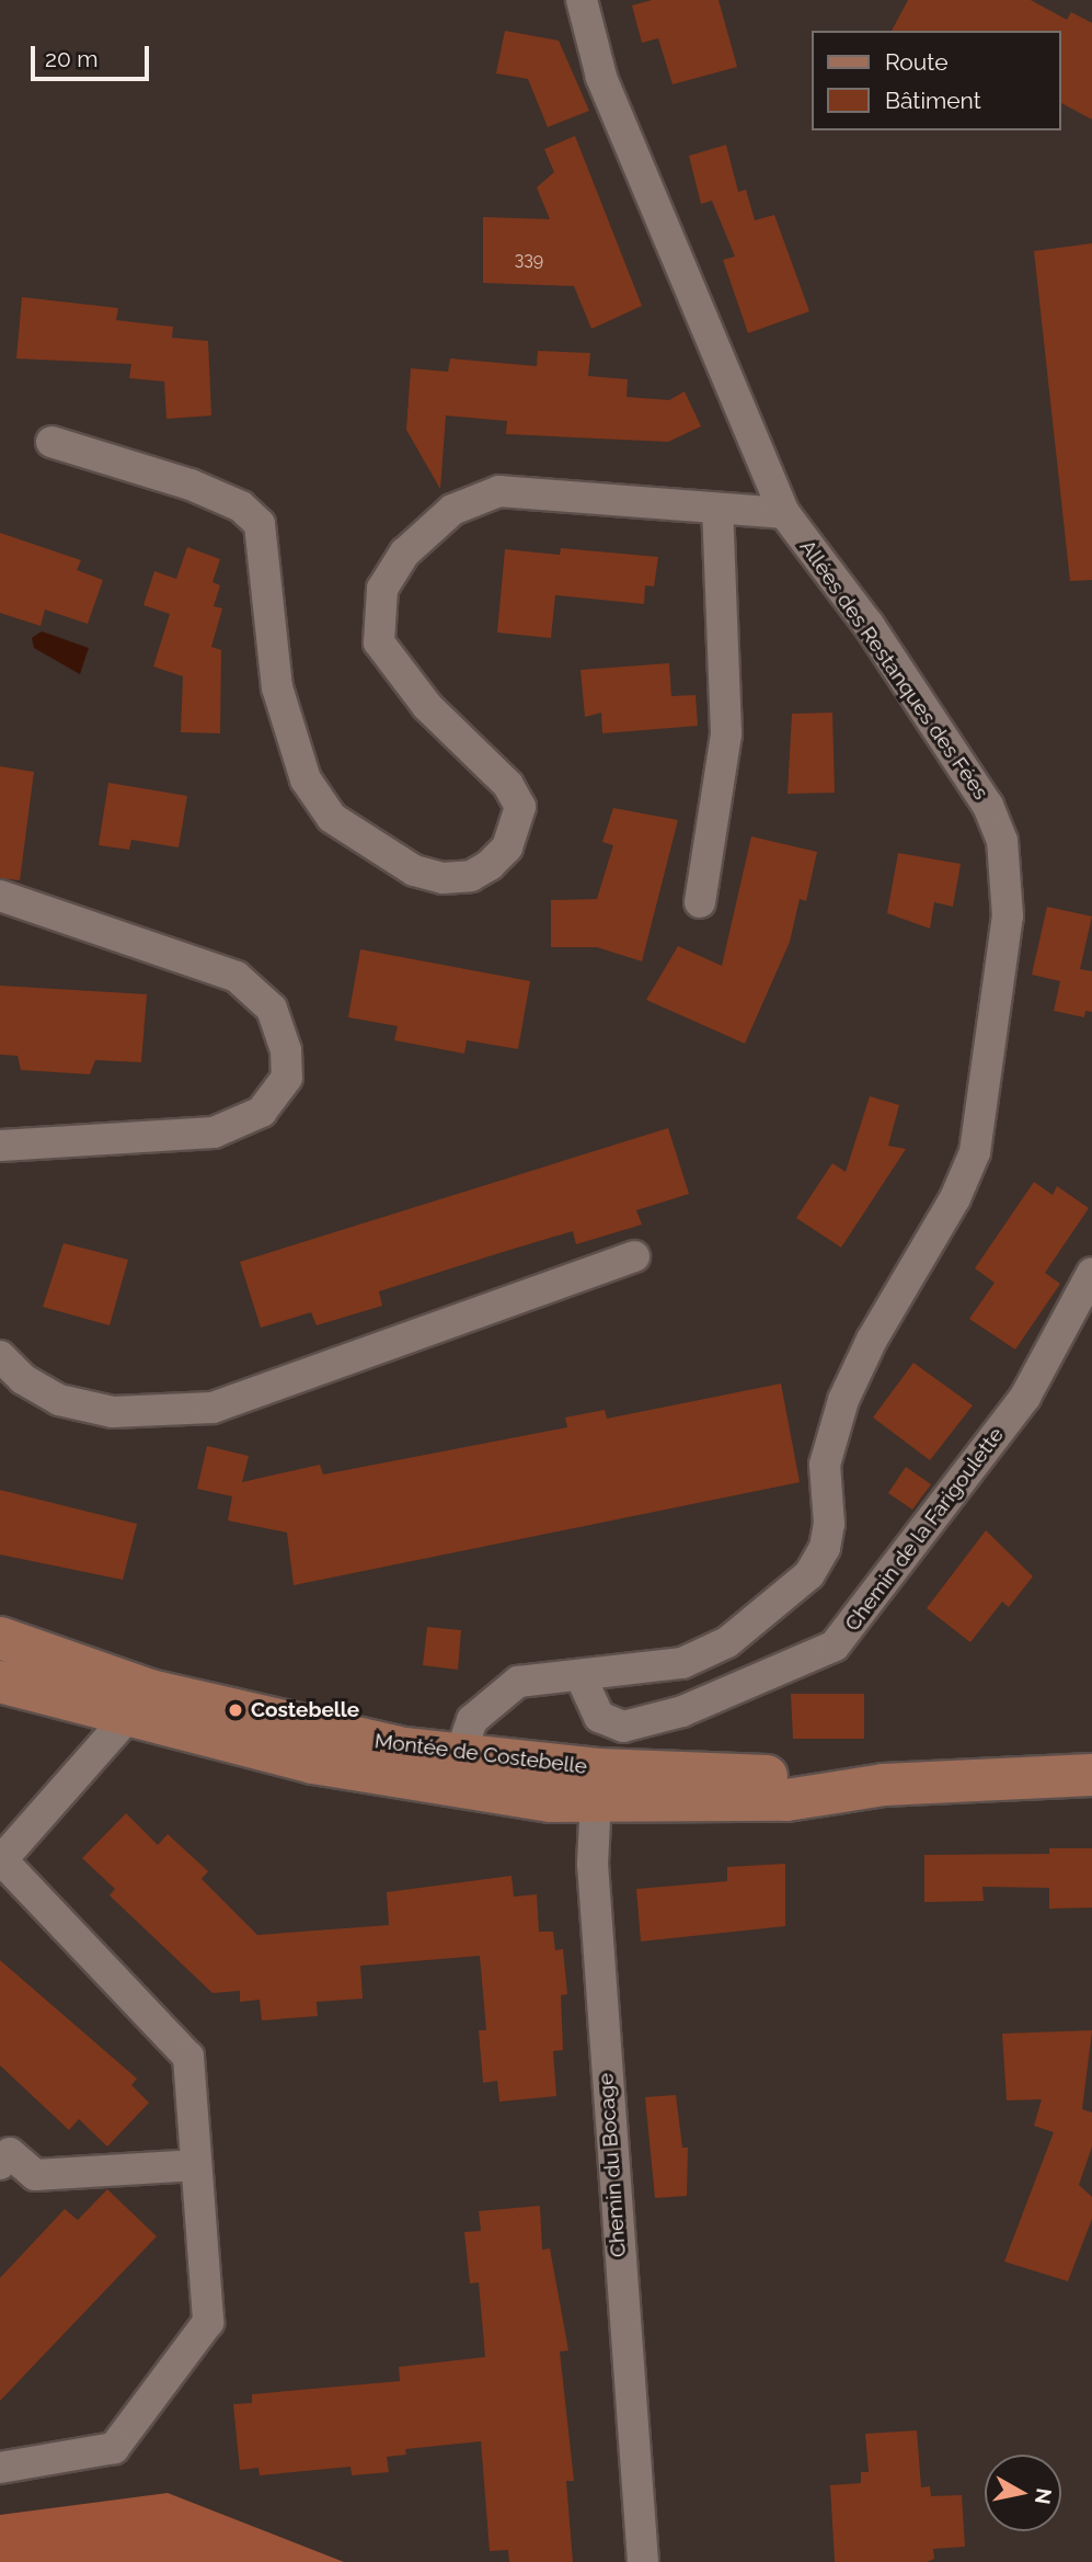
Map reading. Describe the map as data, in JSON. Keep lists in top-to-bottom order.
{
  "streets": {
    "main road": ["Montée de Costebelle"],
    "street": ["Allées des Restanques des Fées", "Chemin de la Farigoulette", "Chemin du Bocage"]
  },
  "crossings": [
    ["Allées des Restanques des Fées", "Chemin de la Farigoulette"],
    ["Allées des Restanques des Fées", "Montée de Costebelle"],
    ["Montée de Costebelle", "Chemin du Bocage"]
  ],
  "places": ["Costebelle"],
  "house_numbers": ["339"],
  "legend": ["Route", "Bâtiment"],
  "scale_bar": "20 m",
  "north": "right"
}
